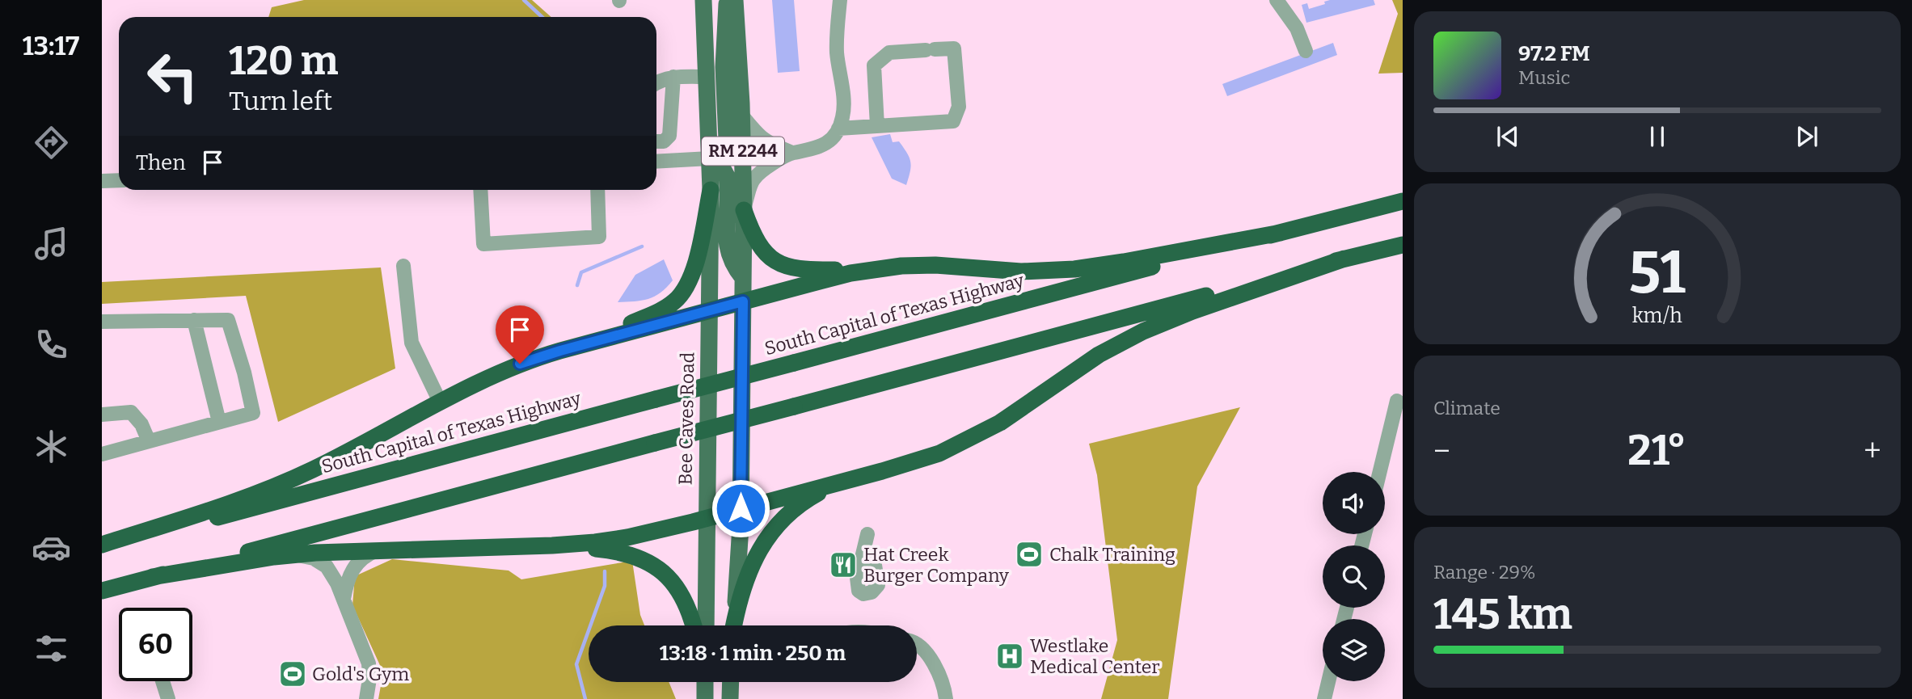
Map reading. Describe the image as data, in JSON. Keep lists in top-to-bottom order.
{
  "streets": {
    "highway": ["South Capital of Texas Highway"],
    "main road": ["RM 2244", "Bee Caves Road"]
  },
  "places": {
    "sports": ["Chalk Training", "Gold's Gym"],
    "restaurant": ["Hat Creek Burger Company"],
    "hospital": ["Westlake Medical Center"]
  },
  "page": {
    "tabs": "13:17",
    "turn": ["120 m", "Turn left"],
    "song": ["97.2 FM", "Music"],
    "then": "Then",
    "tile": [
      "Climate",
      ["Range · 29%", "145 km"]
    ],
    "heat": ["−", "21°", "+"],
    "limit": "60",
    "trip": "13:18 · 1 min · 250 m",
    "gauge": ["51", "km/h"]
  }
}
